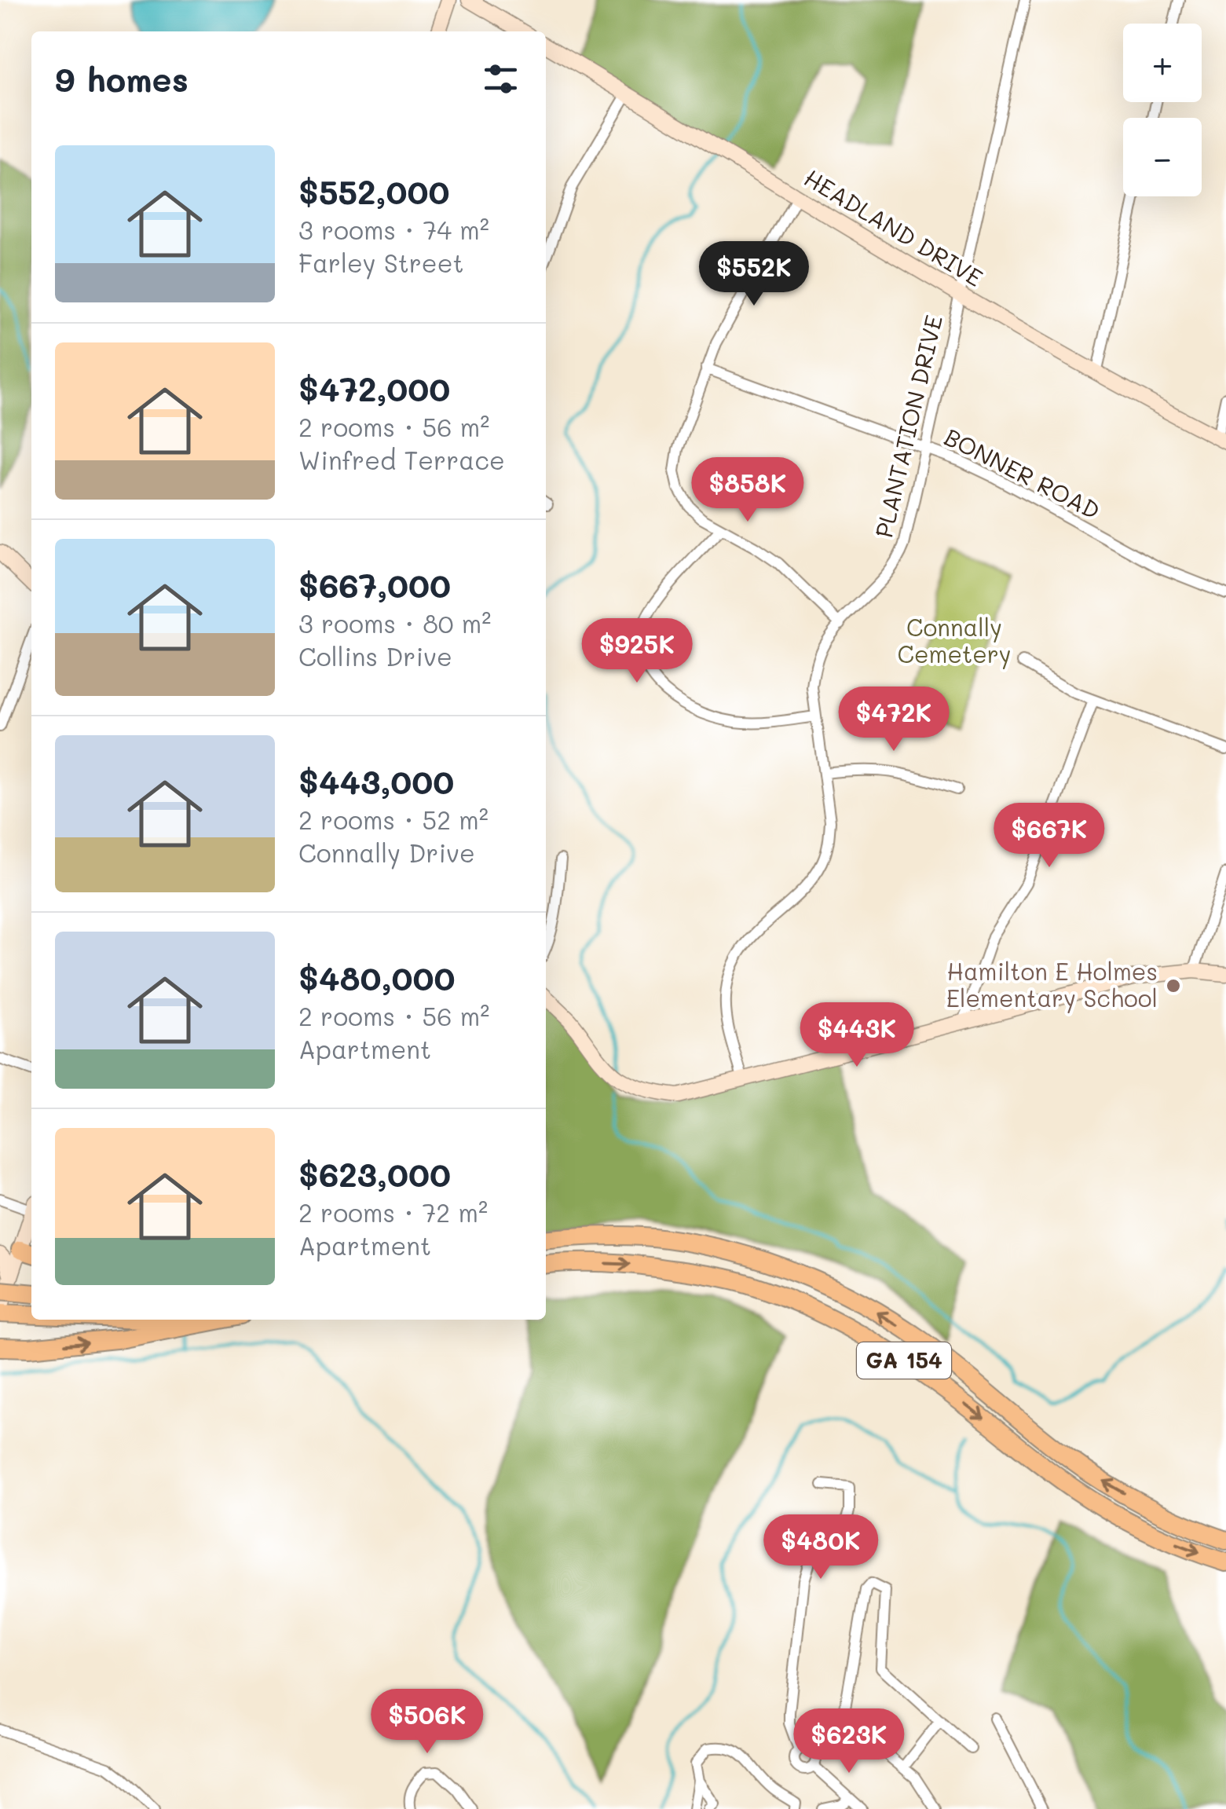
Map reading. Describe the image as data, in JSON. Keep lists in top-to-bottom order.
{
  "streets": {
    "highway": ["GA 154"],
    "street": ["HEADLAND DRIVE", "PLANTATION DRIVE", "BONNER ROAD"]
  },
  "crossings": [
    ["HEADLAND DRIVE", "PLANTATION DRIVE"],
    ["PLANTATION DRIVE", "BONNER ROAD"]
  ],
  "parks": ["Connally Cemetery"],
  "places": ["Hamilton E Holmes Elementary School"],
  "page": {
    "map_buttons": ["+", "−"],
    "heading": "9 homes",
    "list": [
      {
        "name": "$552,000",
        "note": "3 rooms · 74 m² · Farley Street"
      },
      {
        "name": "$472,000",
        "note": "2 rooms · 56 m² · Winfred Terrace"
      },
      {
        "name": "$667,000",
        "note": "3 rooms · 80 m² · Collins Drive"
      },
      {
        "name": "$443,000",
        "note": "2 rooms · 52 m² · Connally Drive"
      },
      {
        "name": "$480,000",
        "note": "2 rooms · 56 m² · Apartment"
      },
      {
        "name": "$623,000",
        "note": "2 rooms · 72 m² · Apartment"
      }
    ],
    "price": [
      "$552K",
      "$858K",
      "$925K",
      "$472K",
      "$667K",
      "$443K",
      "$480K",
      "$506K",
      "$623K"
    ]
  }
}
